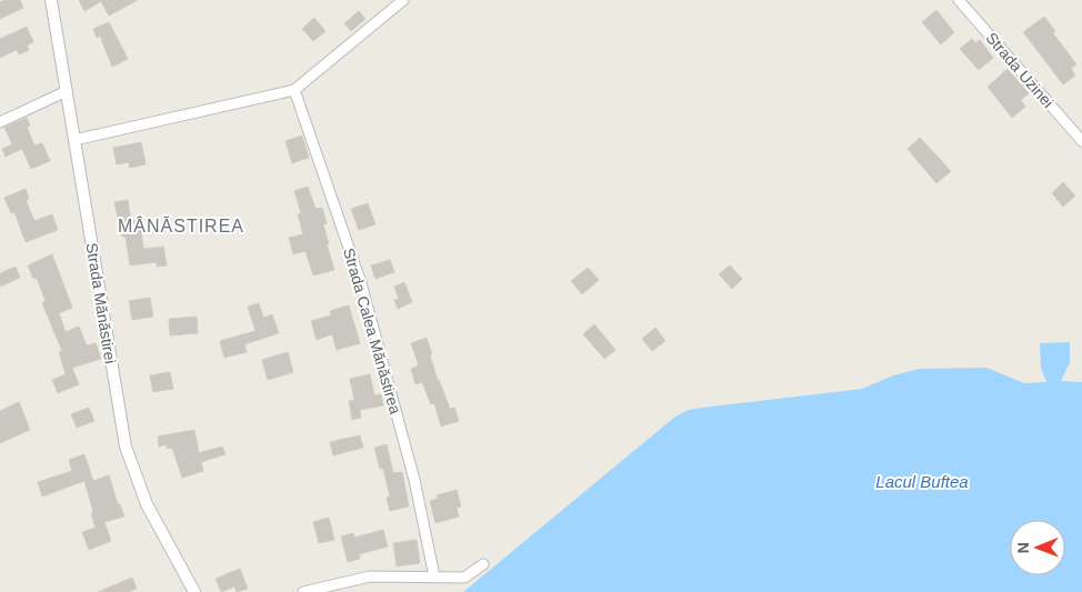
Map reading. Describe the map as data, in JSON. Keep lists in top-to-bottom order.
{
  "streets": {
    "street": ["Strada Uzinei", "Strada Mănăstirei", "Strada Calea Mănăstirea"]
  },
  "districts": ["MÂNĂSTIREA"],
  "water": ["Lacul Buftea"],
  "north": "left"
}
